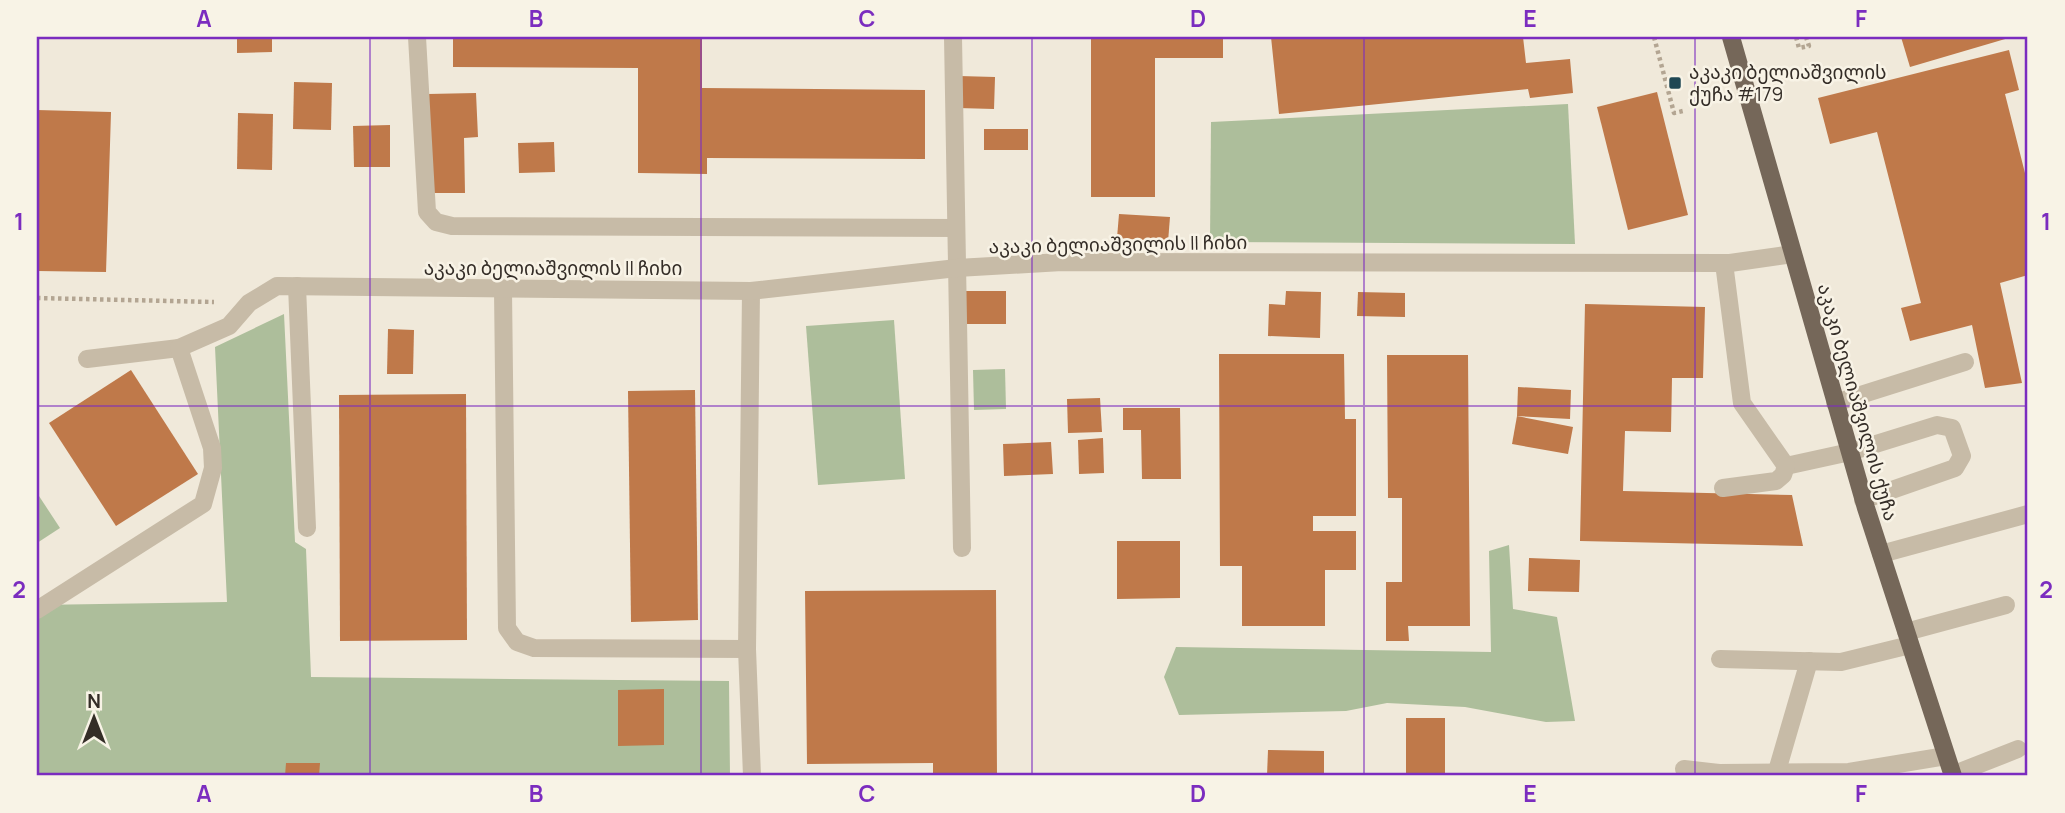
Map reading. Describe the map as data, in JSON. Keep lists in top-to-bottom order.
{
  "streets": {
    "main road": ["აკაკი ბელიაშვილის ქუჩა"],
    "street": ["აკაკი ბელიაშვილის II ჩიხი"]
  },
  "crossings": [
    ["აკაკი ბელიაშვილის II ჩიხი", "აკაკი ბელიაშვილის ქუჩა"]
  ],
  "places": {
    "transit": ["აკაკი ბელიაშვილის ქუჩა #179"]
  },
  "north": "top",
  "grid": {
    "columns": [
      "A",
      "B",
      "C",
      "D",
      "E",
      "F"
    ],
    "rows": ["1", "2"]
  }
}
